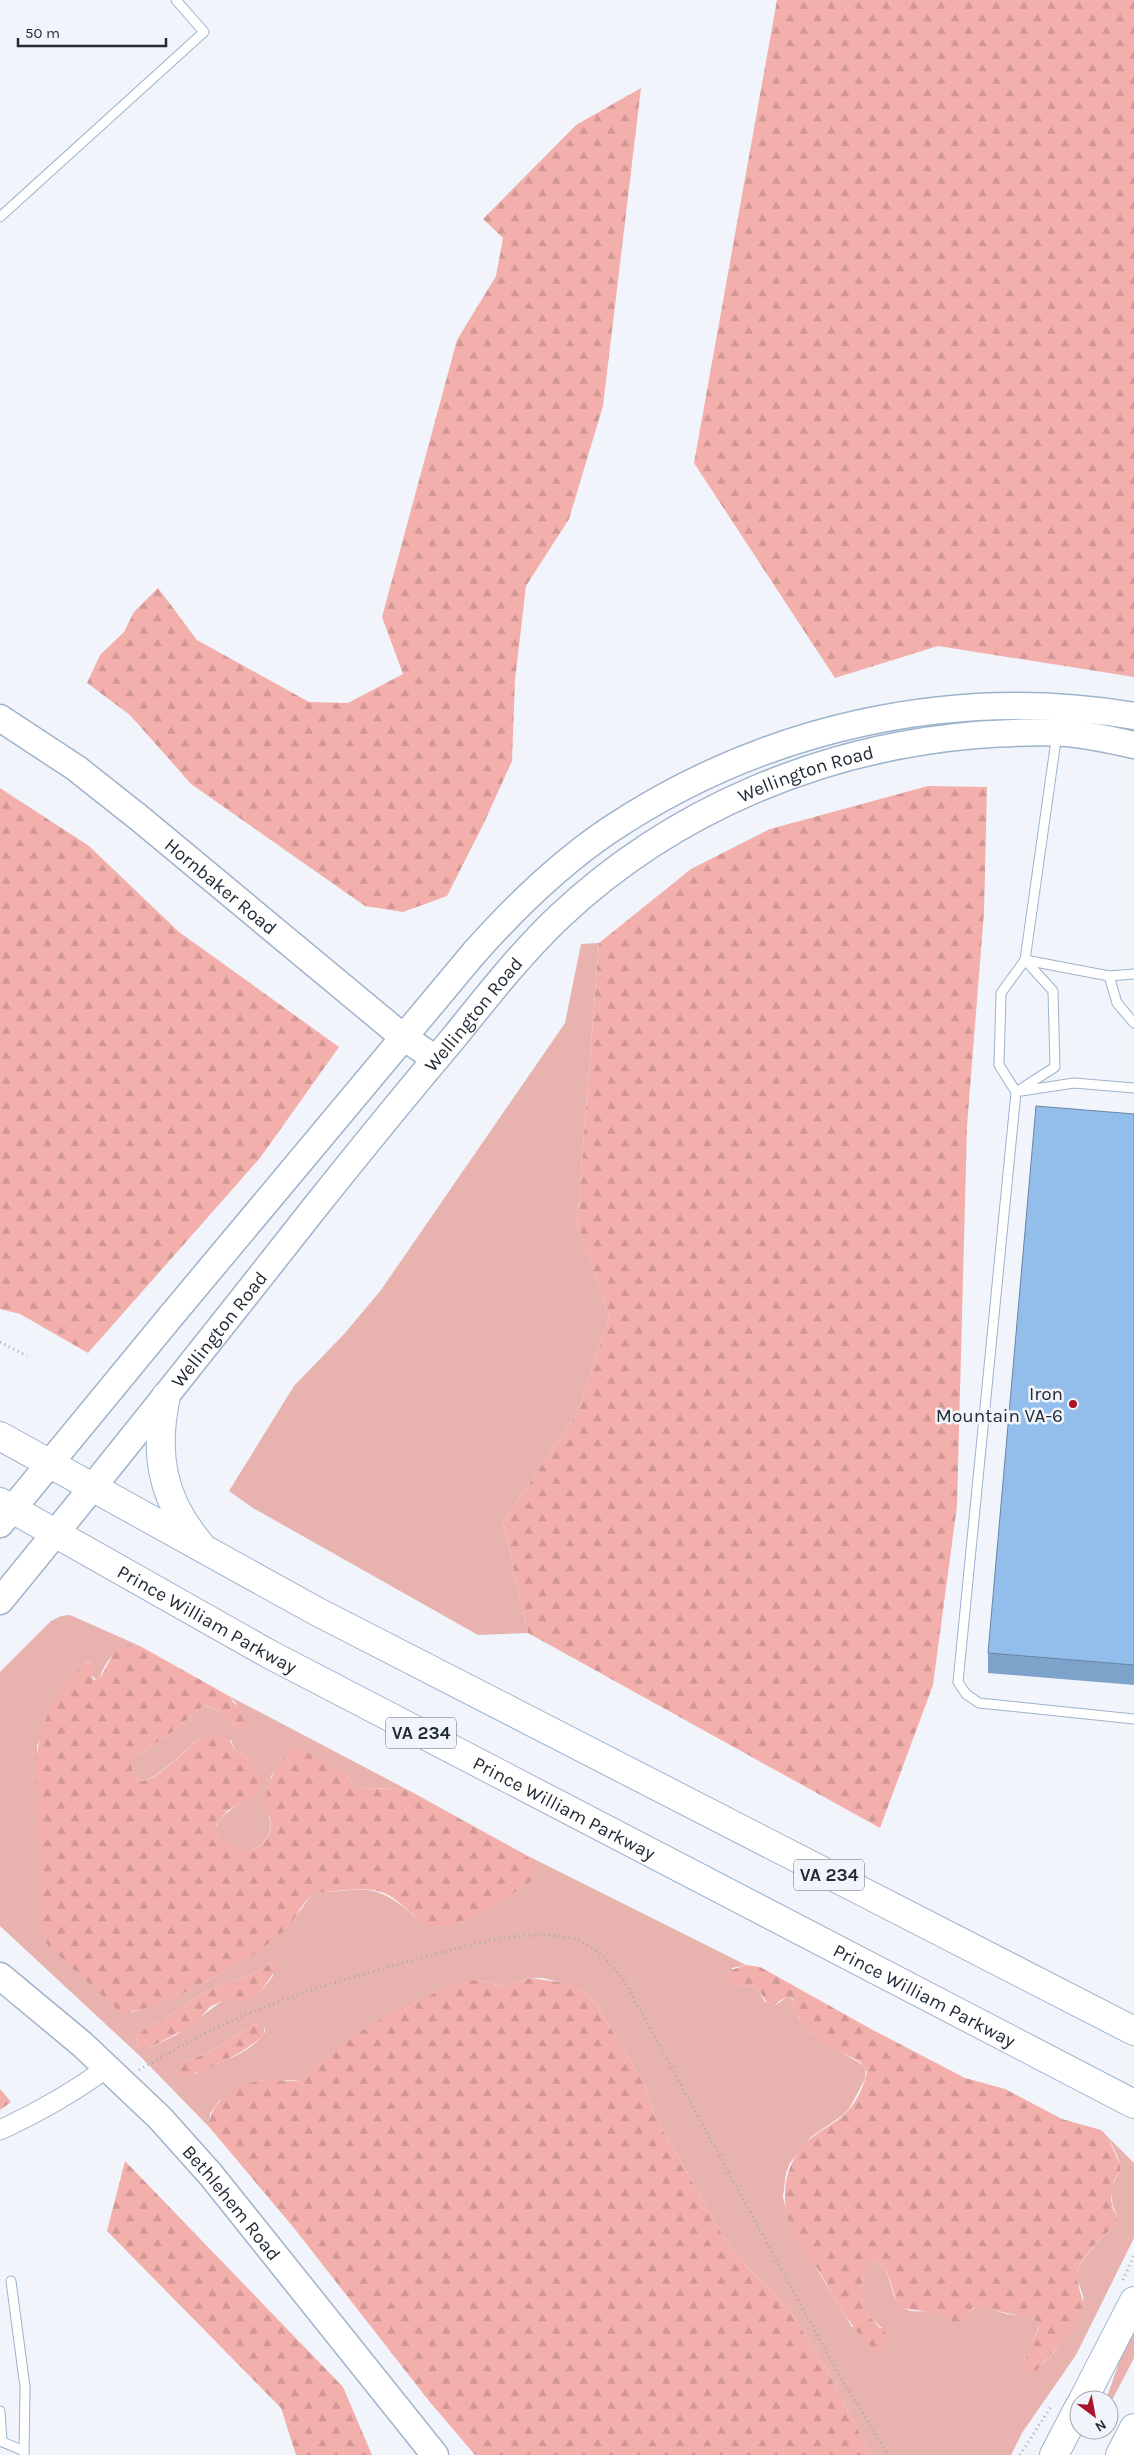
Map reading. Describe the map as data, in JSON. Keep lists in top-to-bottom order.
{
  "streets": {
    "main road": [
      "Wellington Road",
      "Hornbaker Road",
      "Prince William Parkway",
      "VA 234",
      "Bethlehem Road"
    ]
  },
  "crossings": [
    ["Wellington Road", "Hornbaker Road"],
    ["Wellington Road", "Prince William Parkway"],
    ["Wellington Road", "VA 234"]
  ],
  "places": ["Iron Mountain VA-6"],
  "scale_bar": "50 m",
  "north": "bottom right"
}
